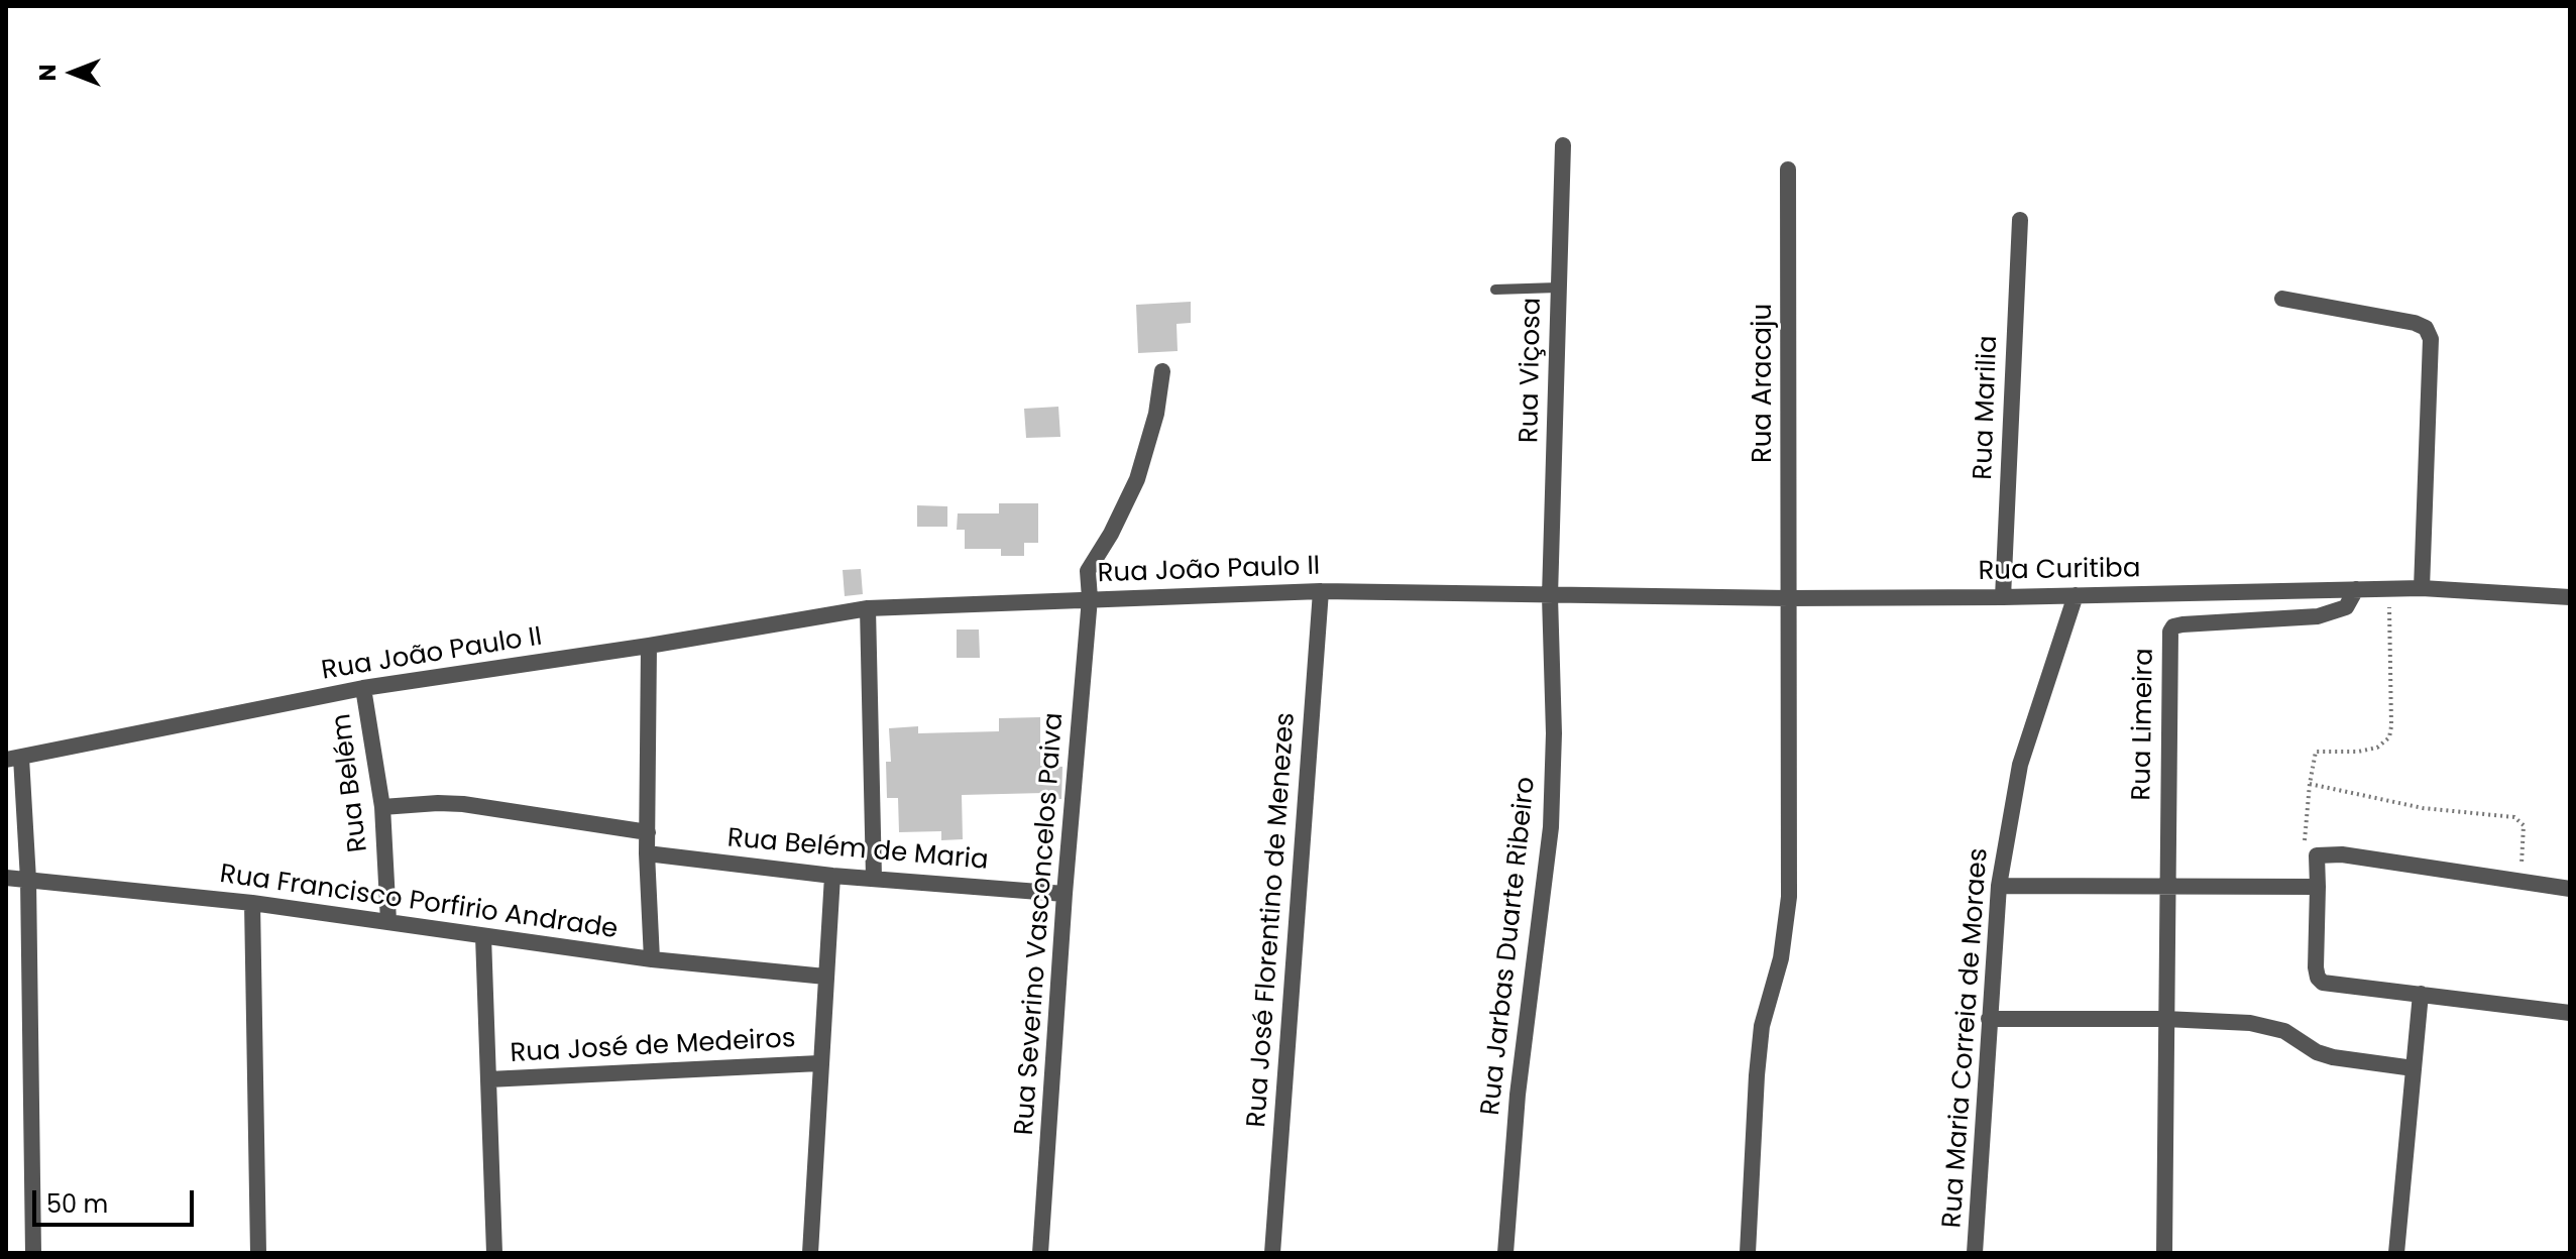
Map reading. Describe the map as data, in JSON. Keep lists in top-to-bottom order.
{
  "streets": {
    "street": [
      "Rua Viçosa",
      "Rua Aracaju",
      "Rua Marilia",
      "Rua João Paulo II",
      "Rua Curitiba",
      "Rua Limeira",
      "Rua Belém",
      "Rua Belém de Maria",
      "Rua Francisco Porfirio Andrade",
      "Rua José Florentino de Menezes",
      "Rua Severino Vasconcelos Paiva",
      "Rua Jarbas Duarte Ribeiro",
      "Rua Maria Correia de Moraes",
      "Rua José de Medeiros"
    ]
  },
  "crossings": [
    ["Rua Viçosa", "Rua João Paulo II"],
    ["Rua Viçosa", "Rua Curitiba"],
    ["Rua Viçosa", "Rua Jarbas Duarte Ribeiro"],
    ["Rua Aracaju", "Rua Curitiba"],
    ["Rua Marilia", "Rua Curitiba"],
    ["Rua João Paulo II", "Rua Curitiba"],
    ["Rua João Paulo II", "Rua Belém"],
    ["Rua João Paulo II", "Rua José Florentino de Menezes"],
    ["Rua João Paulo II", "Rua Severino Vasconcelos Paiva"],
    ["Rua João Paulo II", "Rua Jarbas Duarte Ribeiro"],
    ["Rua Curitiba", "Rua Limeira"],
    ["Rua Curitiba", "Rua Jarbas Duarte Ribeiro"],
    ["Rua Curitiba", "Rua Maria Correia de Moraes"],
    ["Rua Belém", "Rua Francisco Porfirio Andrade"],
    ["Rua Belém de Maria", "Rua Severino Vasconcelos Paiva"]
  ],
  "scale_bar": "50 m",
  "north": "left"
}
